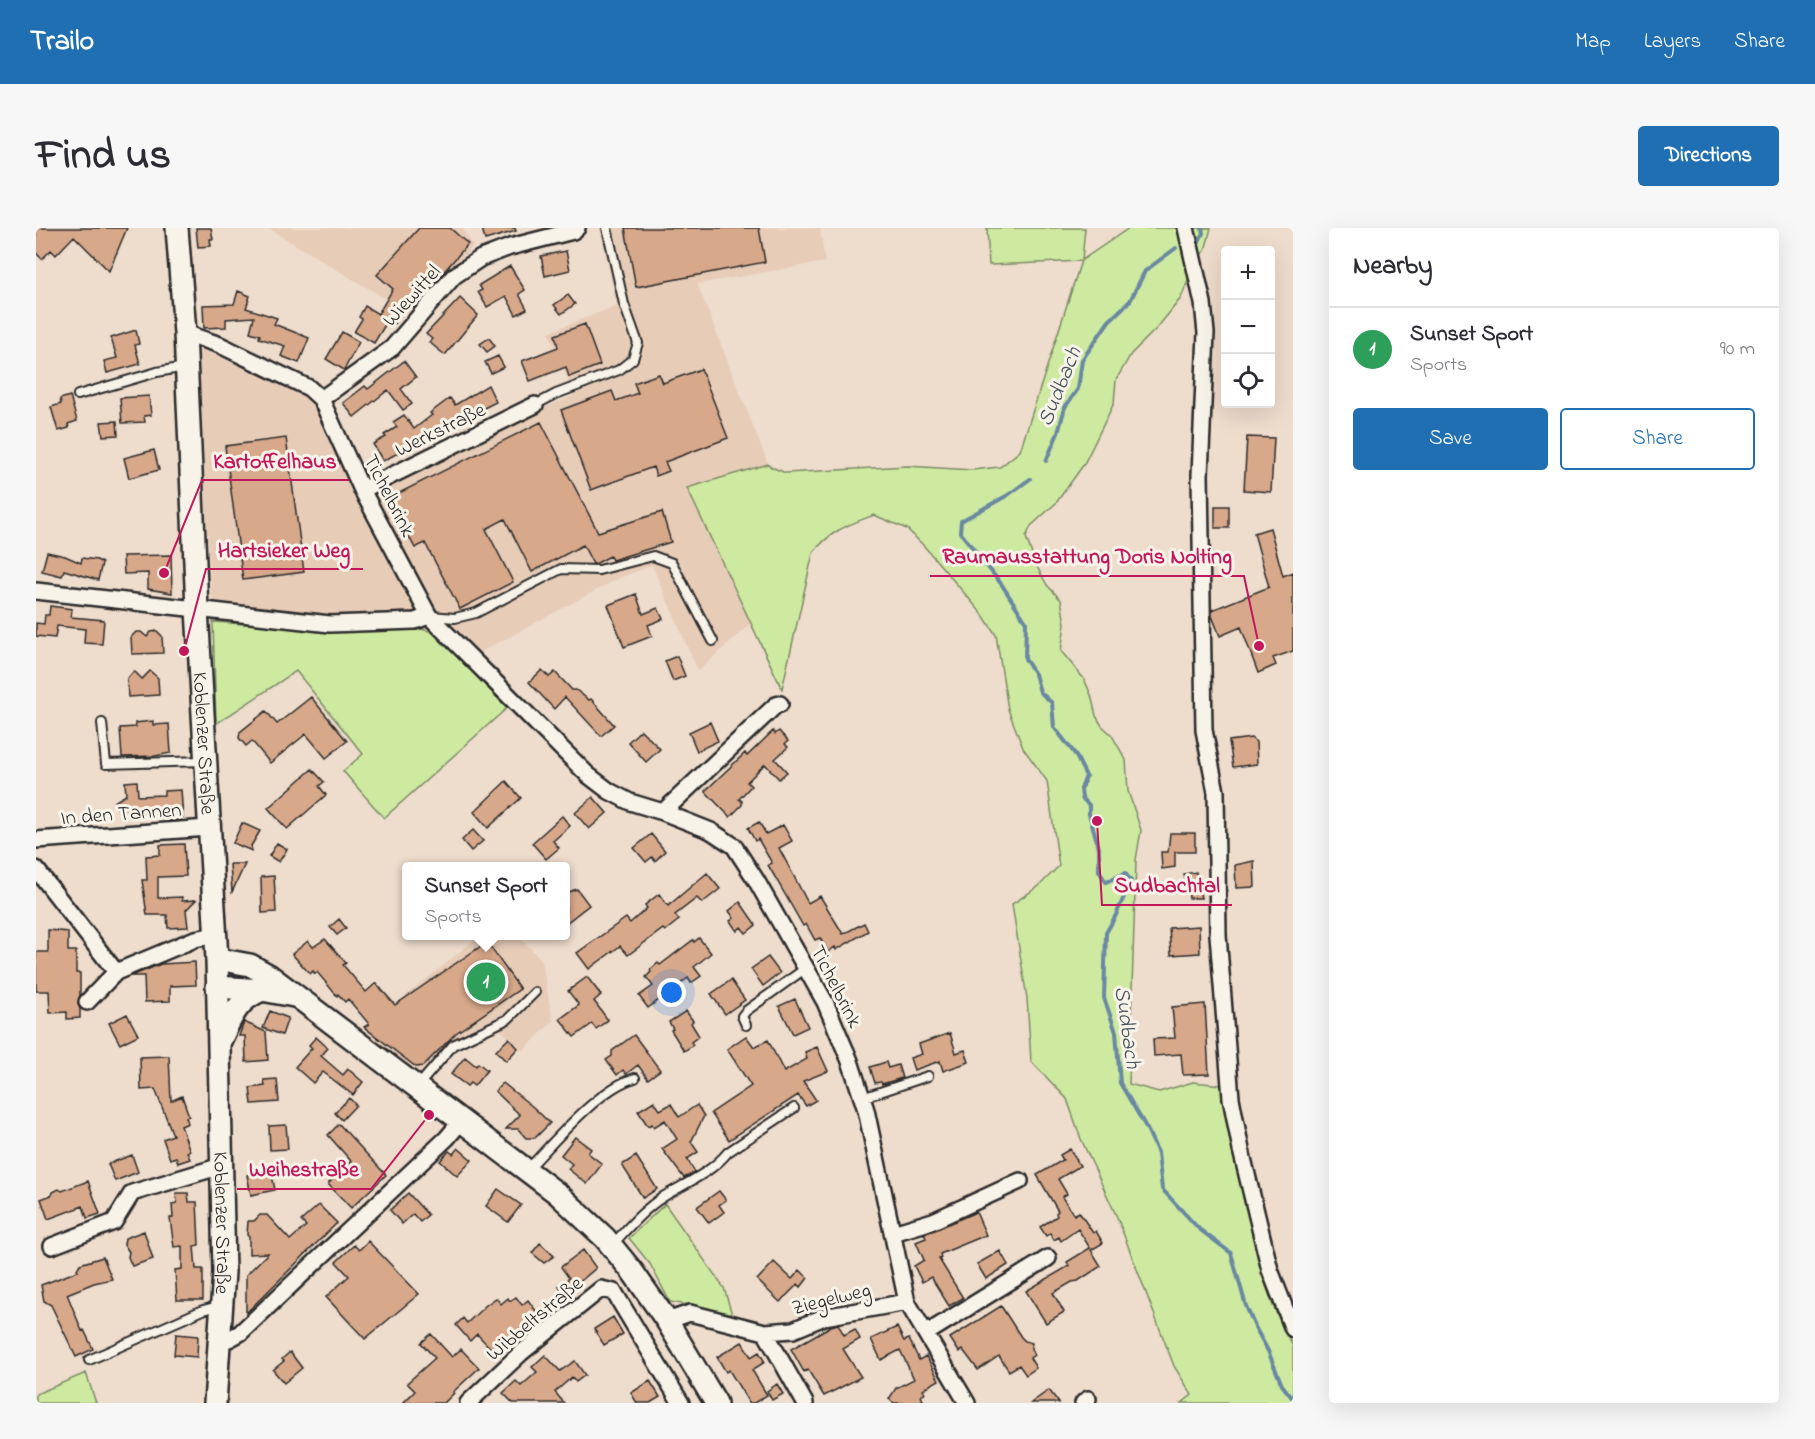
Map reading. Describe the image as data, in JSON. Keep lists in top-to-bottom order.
{
  "streets": {
    "main road": ["Koblenzer Straße"],
    "street": [
      "Wiewittel",
      "Werkstraße",
      "Tichelbrink",
      "In den Tannen",
      "Ziegelweg",
      "Wibbeltstraße"
    ]
  },
  "crossings": [
    ["Wiewittel", "Tichelbrink"],
    ["Werkstraße", "Tichelbrink"],
    ["Tichelbrink", "Ziegelweg"],
    ["Koblenzer Straße", "In den Tannen"]
  ],
  "water": ["Sudbach"],
  "places": [
    "Kartoffelhaus",
    "Raumausstattung Doris Nolting",
    "Hartsieker Weg",
    "Sudbachtal",
    "Weihestraße"
  ],
  "page": {
    "header": "Trailo",
    "nav": ["Map", "Layers", "Share"],
    "title": "Find us",
    "buttons": [
      "Directions",
      ["Save", "Share"]
    ],
    "heading": "Nearby",
    "map_buttons": ["+", "−"],
    "list": [
      {
        "mark": "1",
        "name": "Sunset Sport",
        "note": "Sports",
        "value": "90 m"
      }
    ],
    "popup": ["Sunset Sport", "Sports"],
    "pins": "1"
  }
}
